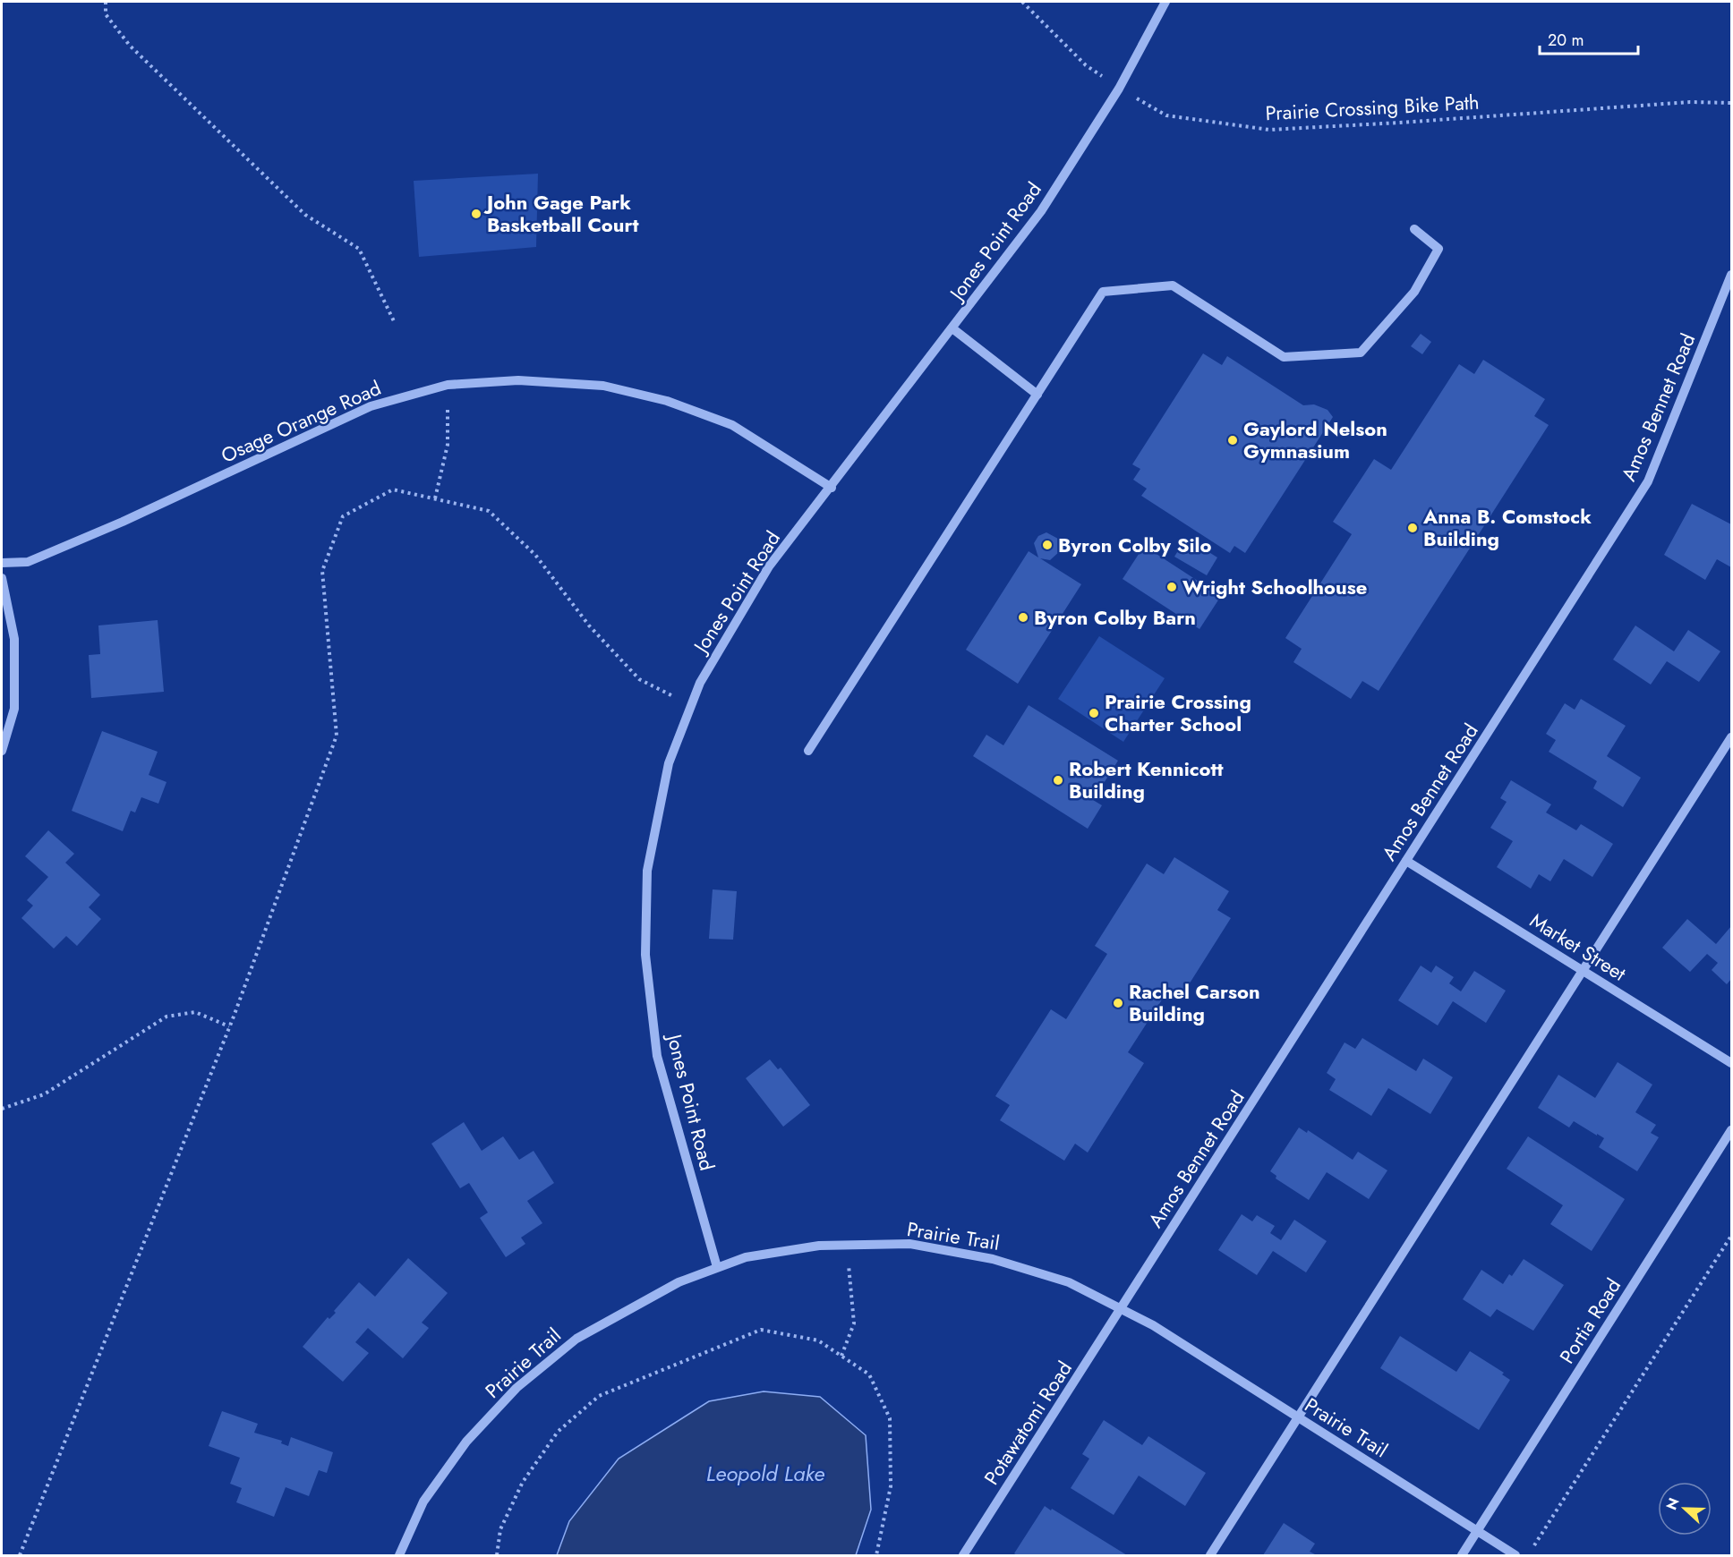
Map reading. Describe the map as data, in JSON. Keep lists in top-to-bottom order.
{
  "streets": {
    "street": [
      "Jones Point Road",
      "Amos Bennet Road",
      "Osage Orange Road",
      "Market Street",
      "Prairie Trail",
      "Portia Road",
      "Potawatomi Road"
    ],
    "path": ["Prairie Crossing Bike Path"]
  },
  "crossings": [
    ["Prairie Crossing Bike Path", "Jones Point Road"],
    ["Jones Point Road", "Osage Orange Road"],
    ["Jones Point Road", "Prairie Trail"],
    ["Amos Bennet Road", "Market Street"],
    ["Amos Bennet Road", "Prairie Trail"],
    ["Amos Bennet Road", "Potawatomi Road"],
    ["Prairie Trail", "Portia Road"],
    ["Prairie Trail", "Potawatomi Road"]
  ],
  "water": ["Leopold Lake"],
  "places": [
    "John Gage Park Basketball Court",
    "Gaylord Nelson Gymnasium",
    "Anna B. Comstock Building",
    "Byron Colby Silo",
    "Wright Schoolhouse",
    "Byron Colby Barn",
    "Prairie Crossing Charter School",
    "Robert Kennicott Building",
    "Rachel Carson Building"
  ],
  "scale_bar": "20 m",
  "north": "left"
}
